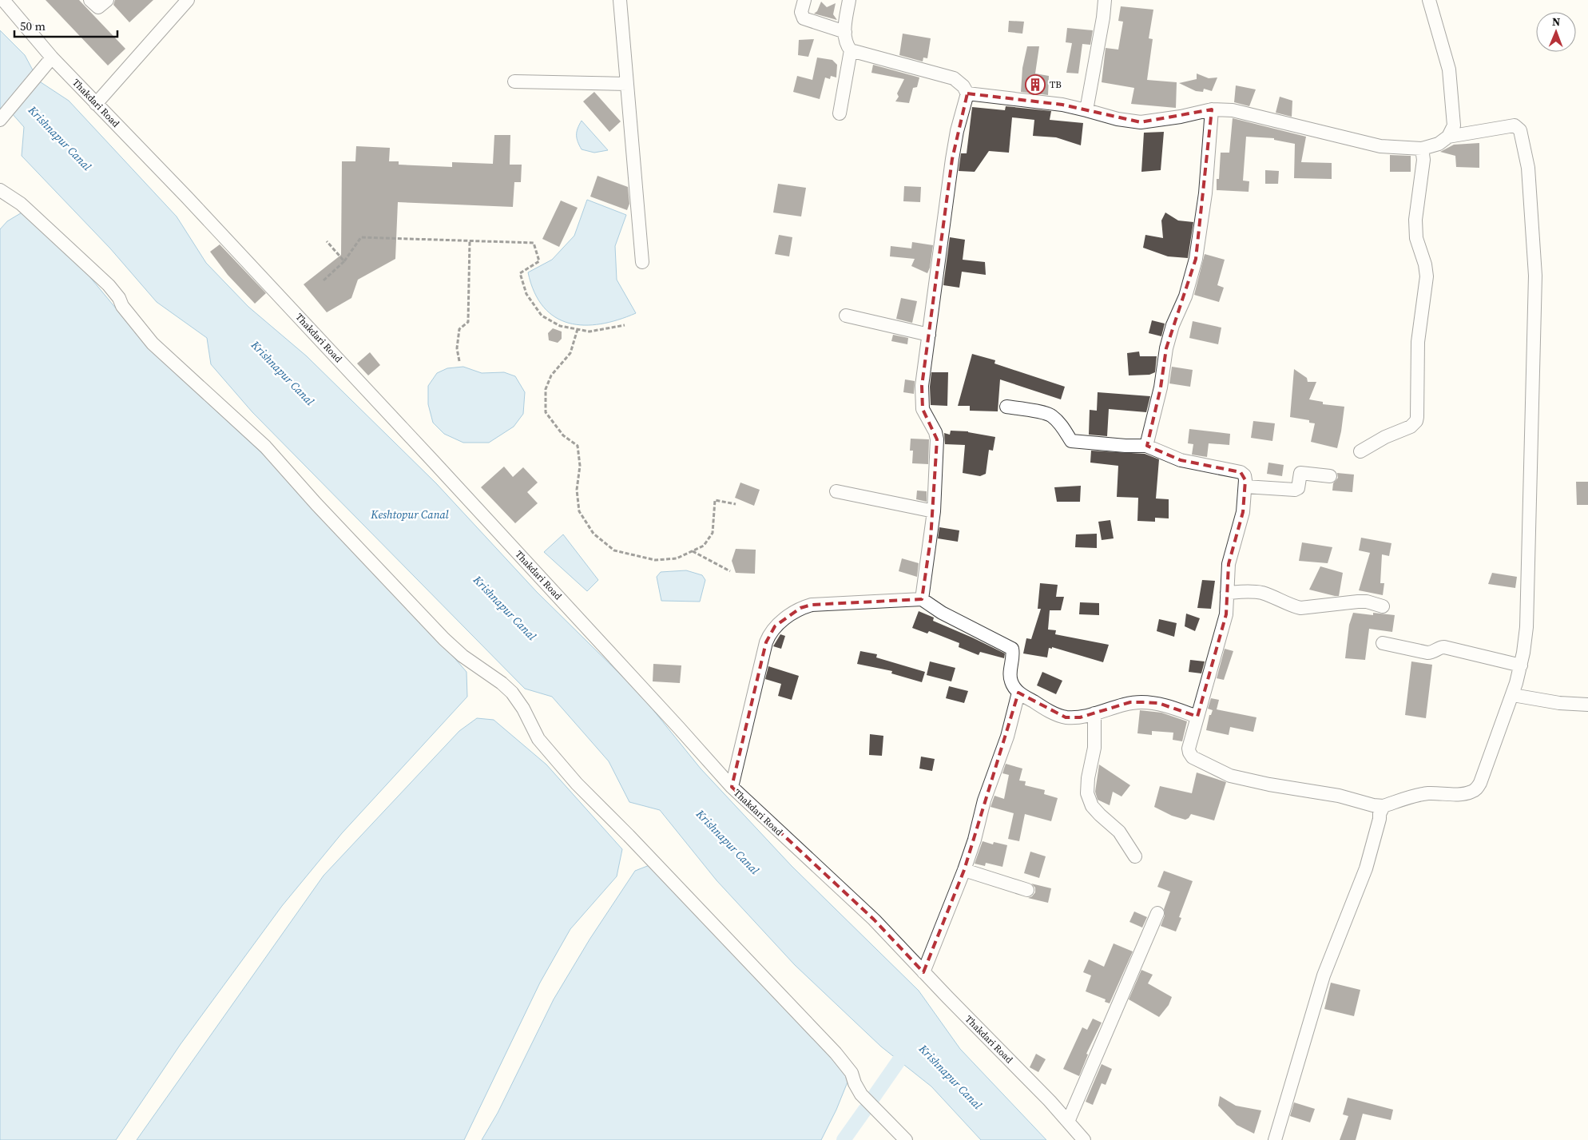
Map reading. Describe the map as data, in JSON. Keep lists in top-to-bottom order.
{
  "streets": {
    "street": ["Thakdari Road"]
  },
  "water": ["Krishnapur Canal", "Keshtopur Canal"],
  "places": {
    "building": ["TB"]
  },
  "scale_bar": "50 m",
  "north": "top"
}
